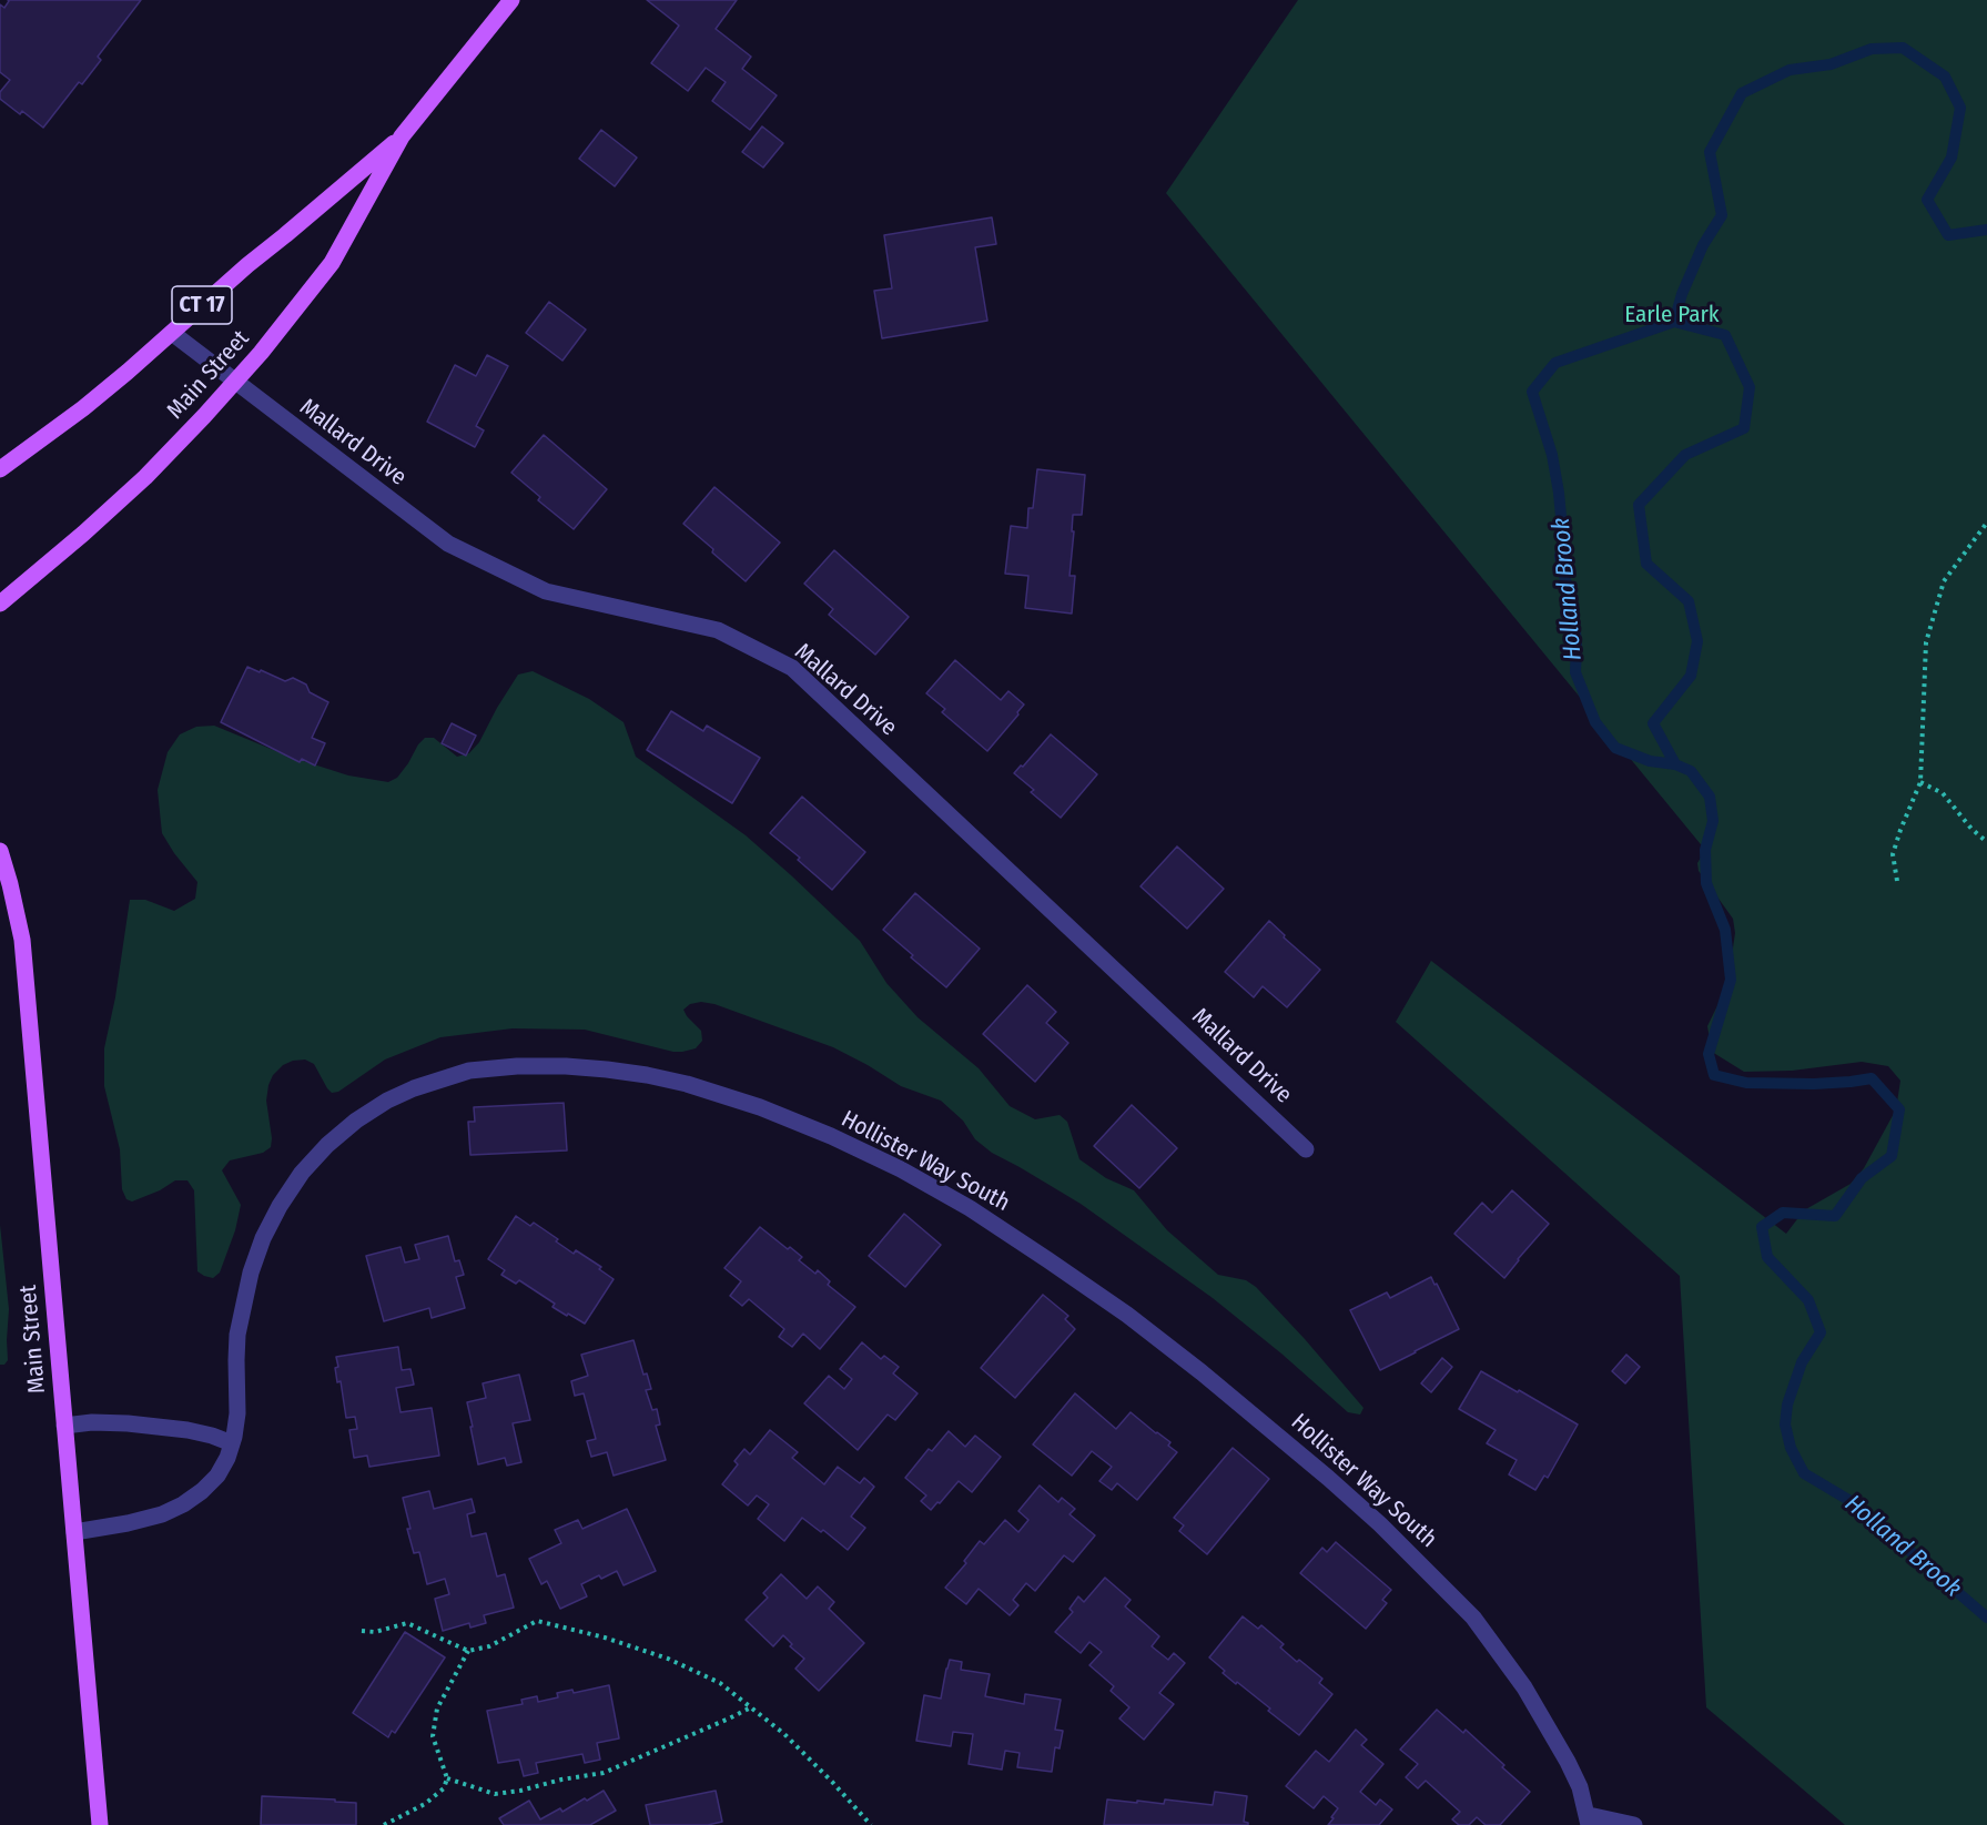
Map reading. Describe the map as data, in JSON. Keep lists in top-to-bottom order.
{
  "streets": {
    "main road": ["CT 17", "Main Street"],
    "street": ["Mallard Drive", "Hollister Way South"]
  },
  "crossings": [
    ["Main Street", "Mallard Drive"],
    ["Main Street", "Hollister Way South"]
  ],
  "water": ["Holland Brook"],
  "parks": ["Earle Park"]
}
